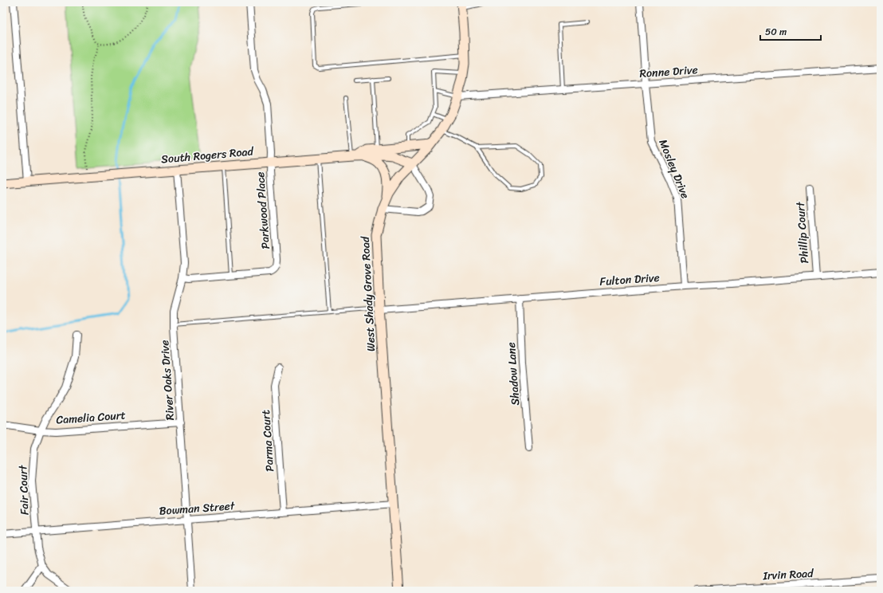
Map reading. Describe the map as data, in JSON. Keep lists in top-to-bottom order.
{
  "streets": {
    "main road": ["South Rogers Road", "West Shady Grove Road"],
    "street": [
      "Ronne Drive",
      "Mosley Drive",
      "Parkwood Place",
      "Phillip Court",
      "Fulton Drive",
      "Shadow Lane",
      "River Oaks Drive",
      "Camelia Court",
      "Parma Court",
      "Fair Court",
      "Bowman Street",
      "Irvin Road"
    ]
  },
  "crossings": [
    ["Ronne Drive", "Mosley Drive"],
    ["Ronne Drive", "West Shady Grove Road"],
    ["South Rogers Road", "Parkwood Place"],
    ["South Rogers Road", "West Shady Grove Road"],
    ["South Rogers Road", "River Oaks Drive"],
    ["Mosley Drive", "Fulton Drive"],
    ["Parkwood Place", "River Oaks Drive"],
    ["Phillip Court", "Fulton Drive"],
    ["Fulton Drive", "West Shady Grove Road"],
    ["Fulton Drive", "Shadow Lane"],
    ["West Shady Grove Road", "Bowman Street"],
    ["River Oaks Drive", "Camelia Court"],
    ["River Oaks Drive", "Bowman Street"],
    ["Camelia Court", "Fair Court"],
    ["Parma Court", "Bowman Street"],
    ["Fair Court", "Bowman Street"]
  ],
  "scale_bar": "50 m"
}
